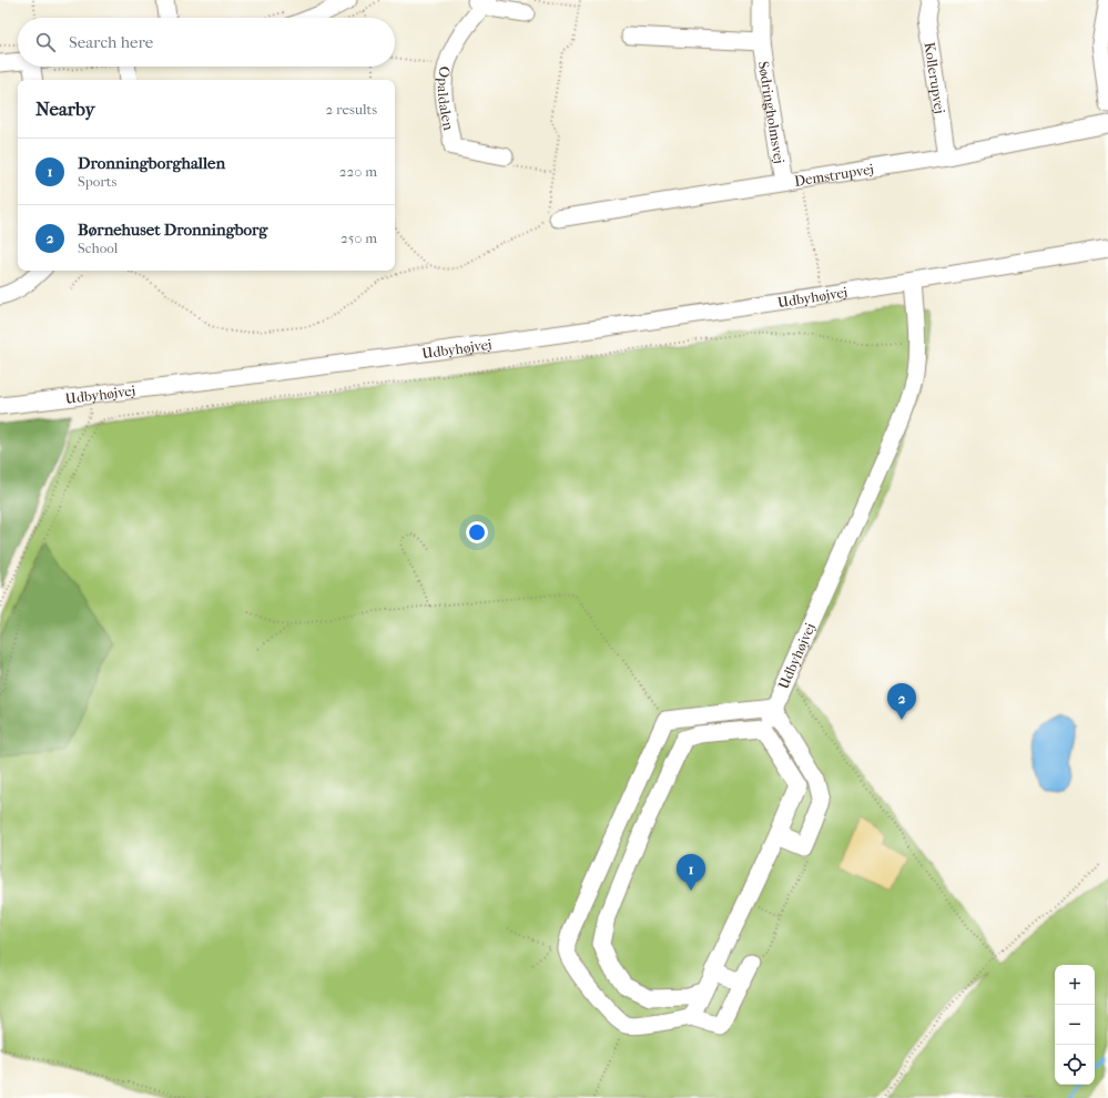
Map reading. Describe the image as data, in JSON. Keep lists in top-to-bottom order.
{
  "streets": {
    "street": [
      "Kollerupvej",
      "Opaldalen",
      "Sødringholmsvej",
      "Demstrupvej",
      "Udbyhøjvej"
    ]
  },
  "crossings": [
    ["Kollerupvej", "Demstrupvej"],
    ["Sødringholmsvej", "Demstrupvej"]
  ],
  "page": {
    "search": "Search here",
    "heading": ["Nearby", "2 results"],
    "list": [
      {
        "mark": "1",
        "name": "Dronningborghallen",
        "note": "Sports",
        "value": "220 m"
      },
      {
        "mark": "2",
        "name": "Børnehuset Dronningborg",
        "note": "School",
        "value": "250 m"
      }
    ],
    "pins": ["2", "1"],
    "map_buttons": ["+", "−"]
  }
}
